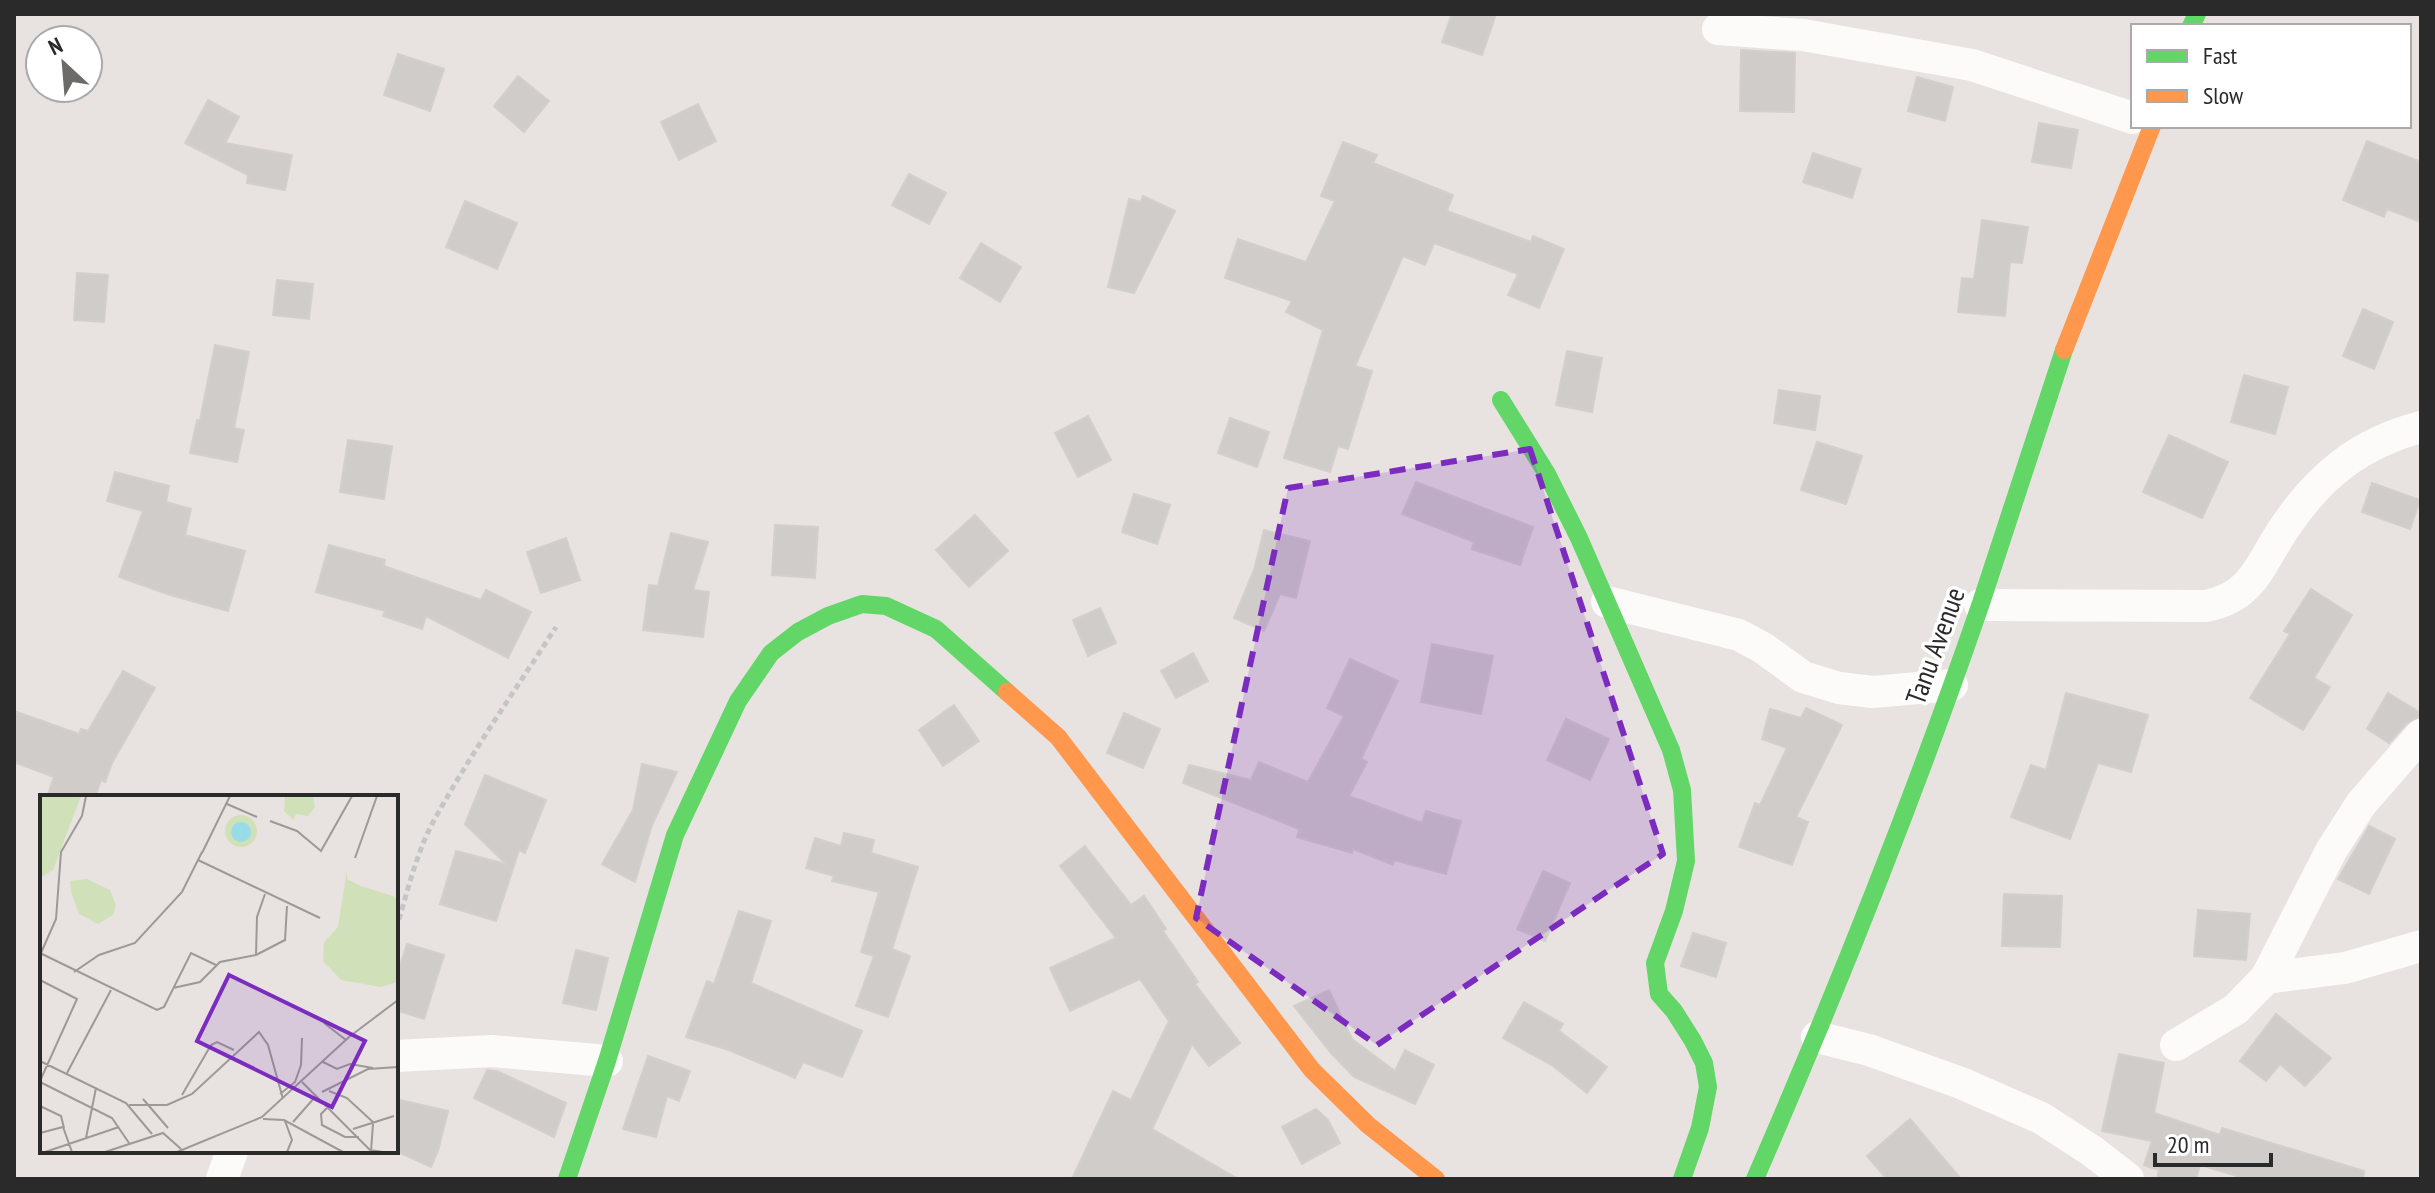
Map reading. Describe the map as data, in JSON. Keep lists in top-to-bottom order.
{
  "streets": {
    "street": ["Tanu Avenue"]
  },
  "legend": ["Fast", "Slow"],
  "scale_bar": "20 m",
  "north": "top left"
}
